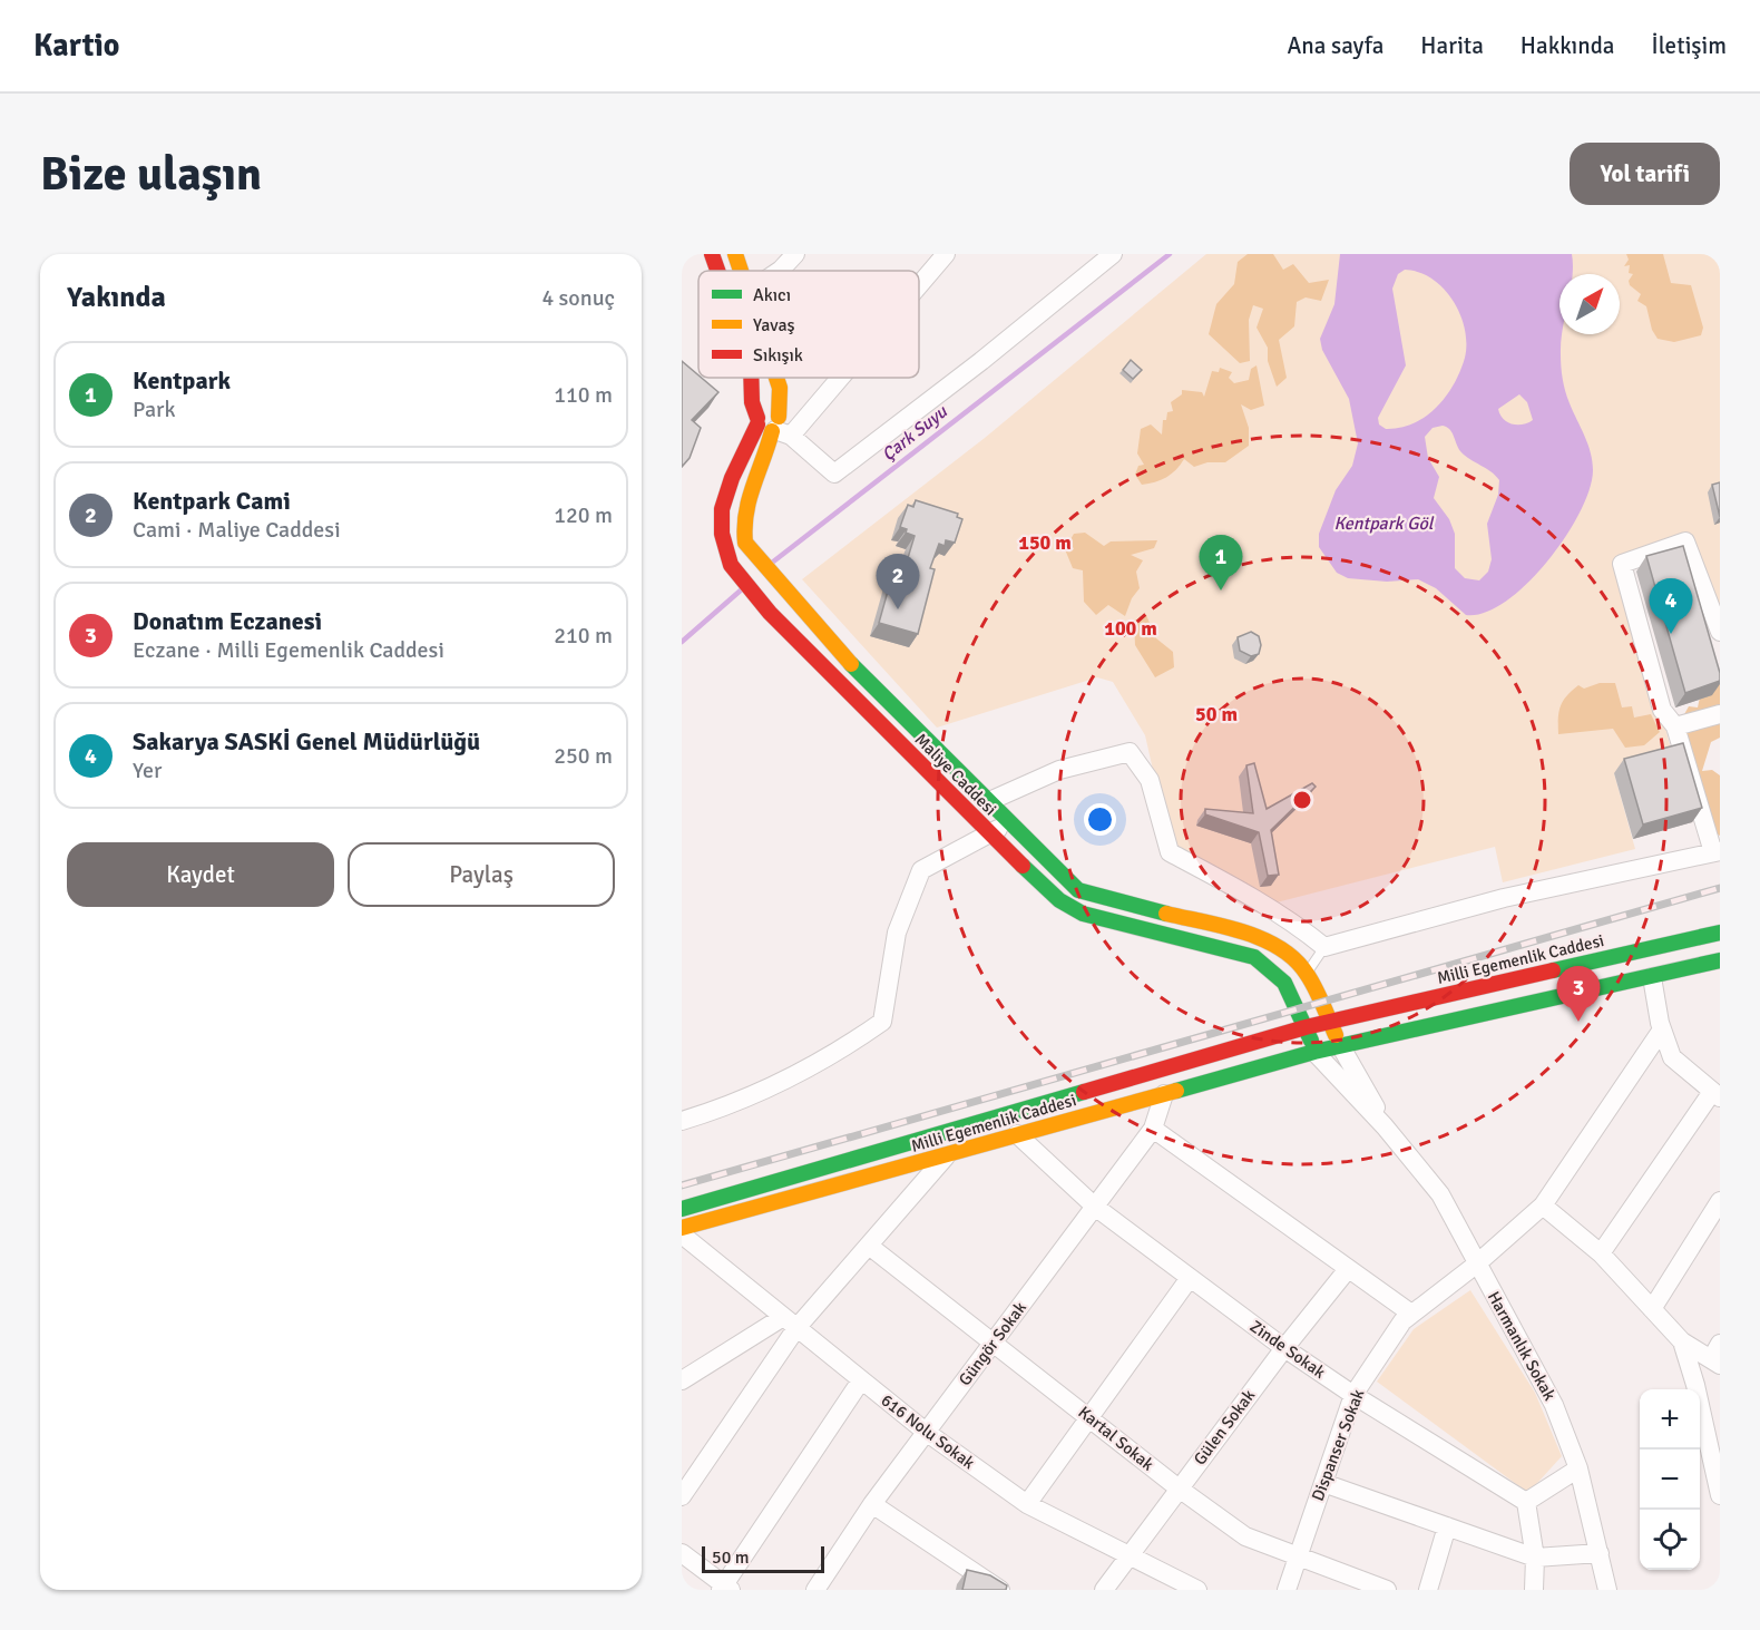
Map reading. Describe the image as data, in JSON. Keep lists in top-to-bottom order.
{
  "streets": {
    "main road": ["Maliye Caddesi", "Milli Egemenlik Caddesi"],
    "street": [
      "Güngör Sokak",
      "Harmanlık Sokak",
      "Zinde Sokak",
      "Gülen Sokak",
      "616 Nolu Sokak",
      "Kartal Sokak",
      "Dispanser Sokak"
    ]
  },
  "crossings": [
    ["Maliye Caddesi", "Milli Egemenlik Caddesi"],
    ["Maliye Caddesi", "Harmanlık Sokak"],
    ["Milli Egemenlik Caddesi", "Güngör Sokak"],
    ["Milli Egemenlik Caddesi", "Harmanlık Sokak"],
    ["Milli Egemenlik Caddesi", "Zinde Sokak"],
    ["Güngör Sokak", "Zinde Sokak"],
    ["Güngör Sokak", "616 Nolu Sokak"],
    ["Güngör Sokak", "Kartal Sokak"],
    ["Harmanlık Sokak", "Dispanser Sokak"],
    ["Zinde Sokak", "Gülen Sokak"],
    ["Zinde Sokak", "Dispanser Sokak"],
    ["Gülen Sokak", "616 Nolu Sokak"],
    ["Gülen Sokak", "Kartal Sokak"],
    ["Kartal Sokak", "Dispanser Sokak"]
  ],
  "water": ["Çark Suyu", "Kentpark Göl"],
  "legend": ["Akıcı", "Yavaş", "Sıkışık"],
  "scale_bar": "50 m",
  "north": "top right",
  "page": {
    "header": "Kartio",
    "nav": [
      "Ana sayfa",
      "Harita",
      "Hakkında",
      "İletişim"
    ],
    "buttons": [
      "Yol tarifi",
      ["Kaydet", "Paylaş"]
    ],
    "title": "Bize ulaşın",
    "heading": ["Yakında", "4 sonuç"],
    "list": [
      {
        "mark": "1",
        "name": "Kentpark",
        "note": "Park",
        "value": "110 m"
      },
      {
        "mark": "2",
        "name": "Kentpark Cami",
        "note": "Cami · Maliye Caddesi",
        "value": "120 m"
      },
      {
        "mark": "3",
        "name": "Donatım Eczanesi",
        "note": "Eczane · Milli Egemenlik Caddesi",
        "value": "210 m"
      },
      {
        "mark": "4",
        "name": "Sakarya SASKİ Genel Müdürlüğü",
        "note": "Yer",
        "value": "250 m"
      }
    ],
    "pins": [
      "1",
      "2",
      "4",
      "3"
    ],
    "map_buttons": ["+", "−"],
    "scale": "50 m"
  },
  "rings": ["150 m", "100 m", "50 m"]
}
